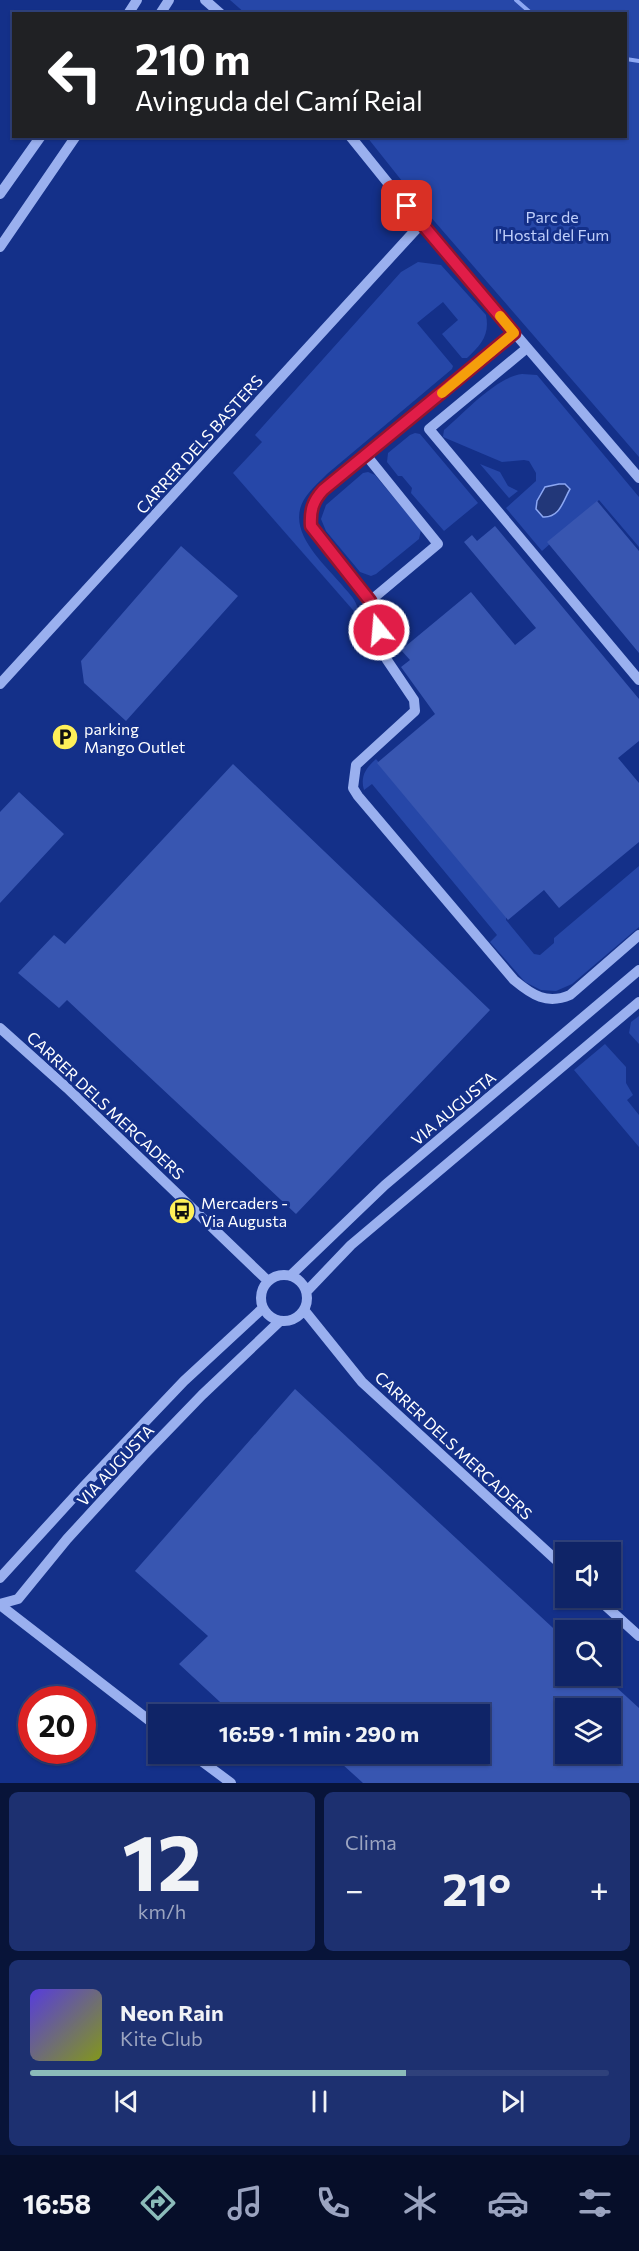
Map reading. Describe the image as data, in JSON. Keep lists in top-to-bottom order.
{
  "streets": {
    "street": ["CARRER DELS BASTERS", "CARRER DELS MERCADERS", "VIA AUGUSTA"]
  },
  "crossings": [
    ["CARRER DELS MERCADERS", "VIA AUGUSTA"]
  ],
  "parks": ["Parc de l'Hostal del Fum"],
  "places": {
    "parking": ["parking Mango Outlet"],
    "bus stop": ["Mercaders - Via Augusta"]
  },
  "page": {
    "turn": ["210 m", "Avinguda del Camí Reial"],
    "limit": "20",
    "trip": "16:59 · 1 min · 290 m",
    "tile": [
      ["12", "km/h"],
      "Clima"
    ],
    "heat": ["−", "21°", "+"],
    "song": ["Neon Rain", "Kite Club"],
    "tabs": "16:58"
  }
}
